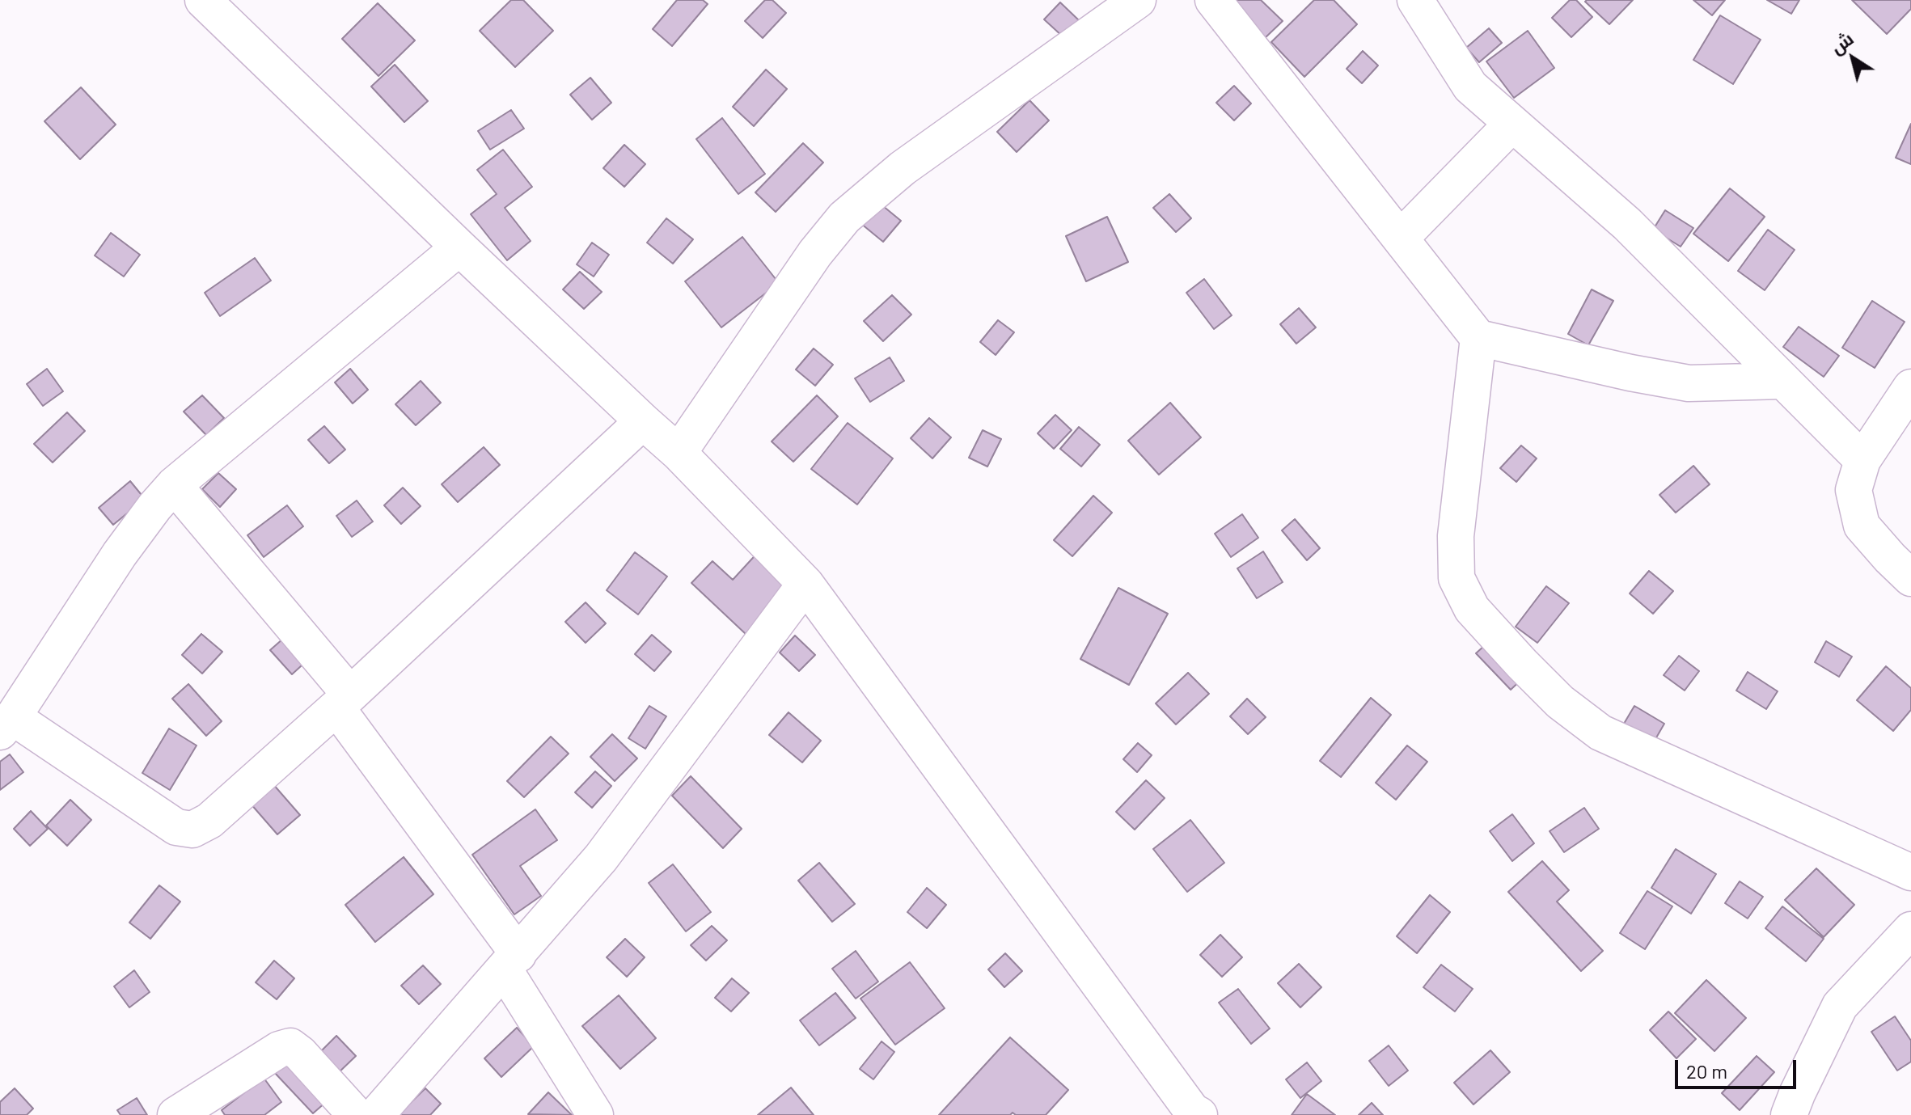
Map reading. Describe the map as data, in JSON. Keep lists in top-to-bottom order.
{
  "scale_bar": "20 m",
  "north": "top left"
}
